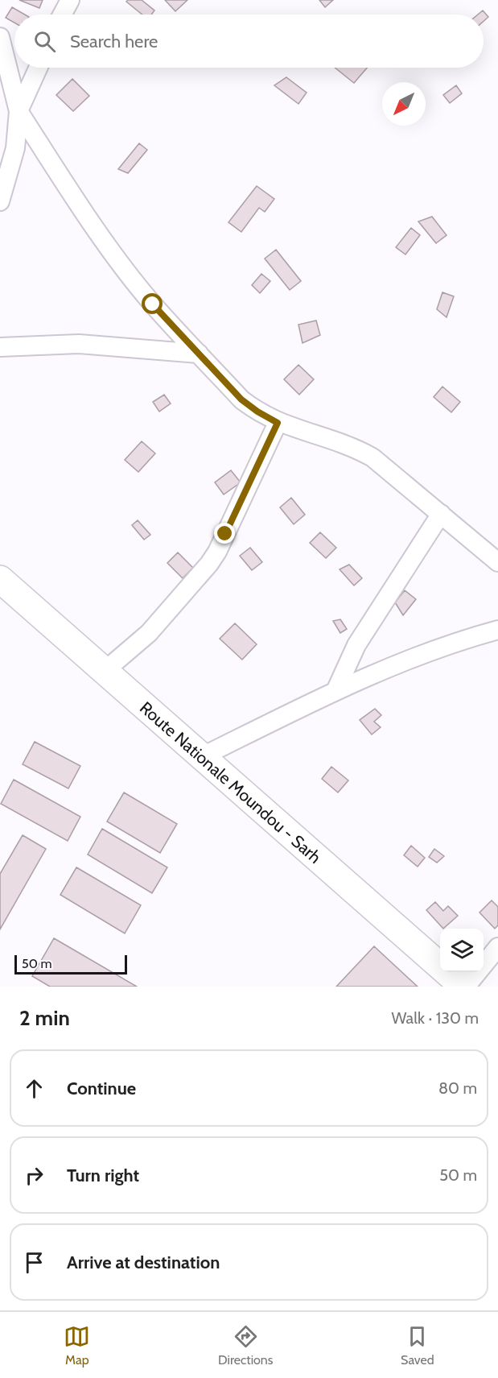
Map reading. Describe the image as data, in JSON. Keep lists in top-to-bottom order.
{
  "streets": {
    "highway": ["Route Nationale Moundou - Sarh"]
  },
  "scale_bar": "50 m",
  "north": "bottom left",
  "page": {
    "search": "Search here",
    "scale": "50 m",
    "heading": ["2 min", "Walk · 130 m"],
    "list": [
      ["Continue", "80 m"],
      ["Turn right", "50 m"],
      "Arrive at destination"
    ],
    "nav": ["Map", "Directions", "Saved"]
  }
}
